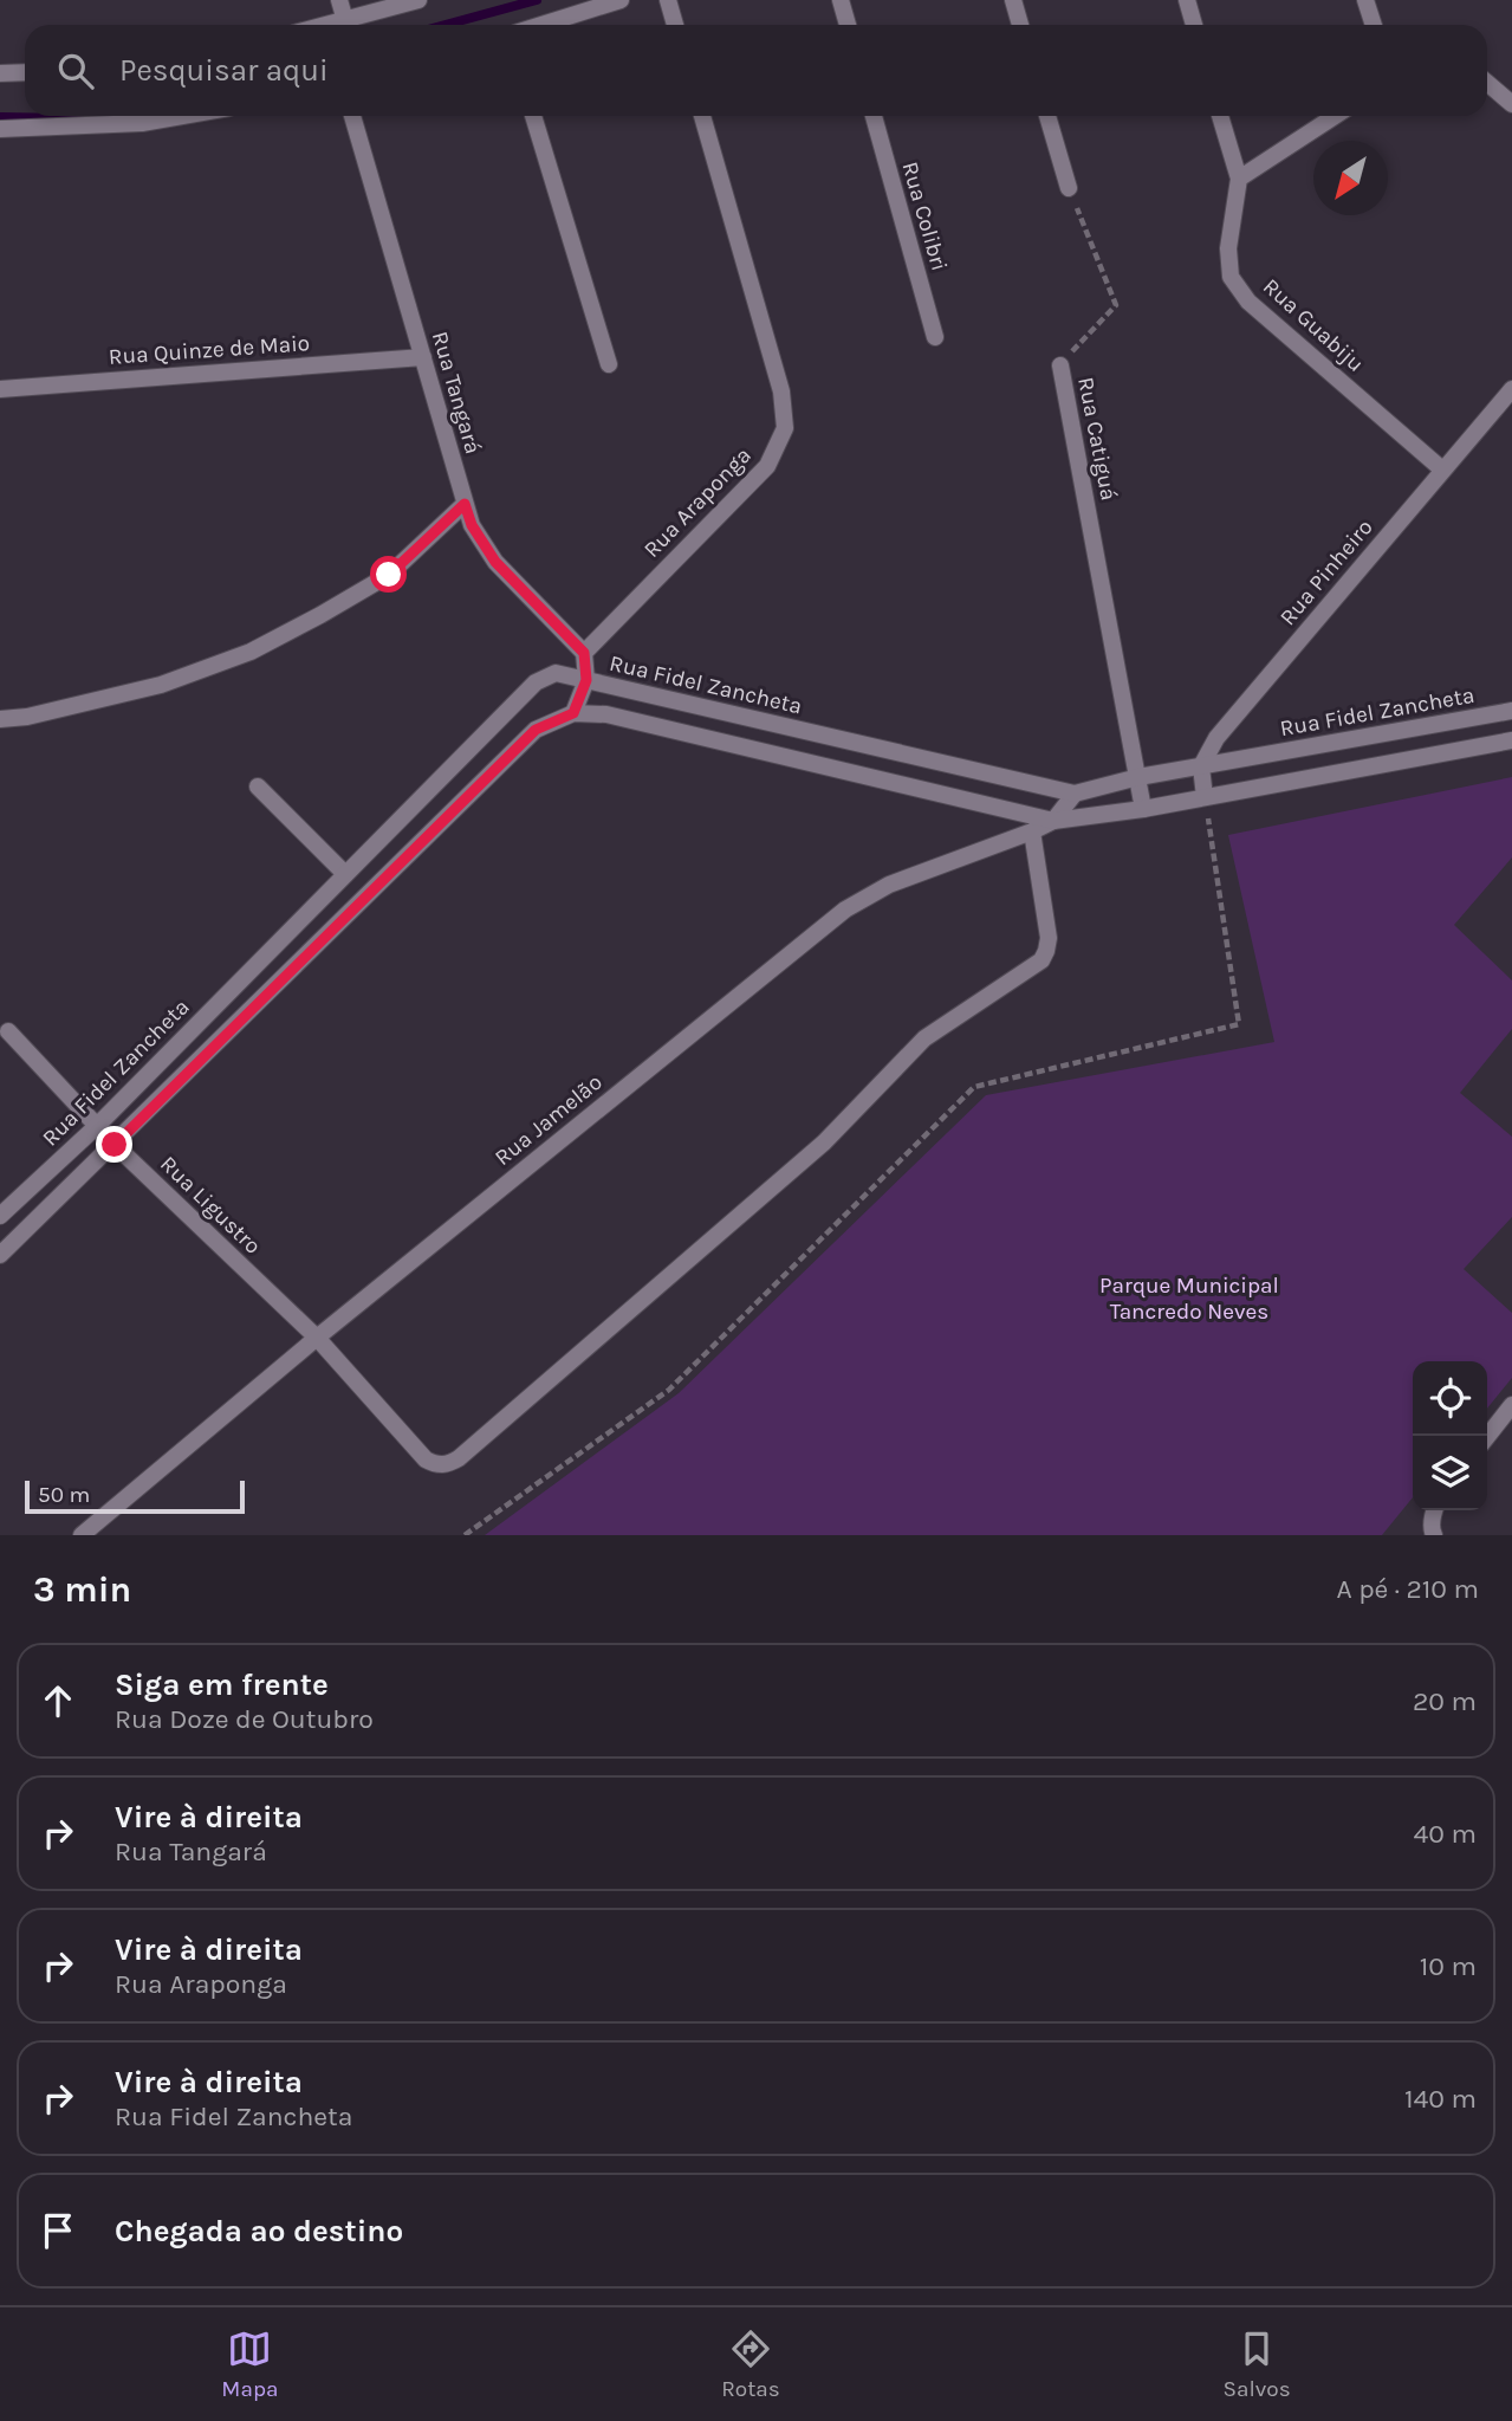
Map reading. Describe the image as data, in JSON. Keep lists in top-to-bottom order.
{
  "streets": {
    "street": [
      "Rua Colibri",
      "Rua Guabiju",
      "Rua Quinze de Maio",
      "Rua Tangará",
      "Rua Catiguá",
      "Rua Araponga",
      "Rua Pinheiro",
      "Rua Fidel Zancheta",
      "Rua Jamelão",
      "Rua Ligustro"
    ]
  },
  "crossings": [
    ["Rua Guabiju", "Rua Pinheiro"],
    ["Rua Quinze de Maio", "Rua Tangará"],
    ["Rua Tangará", "Rua Araponga"],
    ["Rua Catiguá", "Rua Fidel Zancheta"],
    ["Rua Pinheiro", "Rua Fidel Zancheta"],
    ["Rua Fidel Zancheta", "Rua Jamelão"],
    ["Rua Fidel Zancheta", "Rua Ligustro"],
    ["Rua Jamelão", "Rua Ligustro"]
  ],
  "parks": ["Parque Municipal Tancredo Neves"],
  "scale_bar": "50 m",
  "north": "bottom left",
  "page": {
    "search": "Pesquisar aqui",
    "scale": "50 m",
    "heading": ["3 min", "A pé · 210 m"],
    "list": [
      ["Siga em frente", "Rua Doze de Outubro", "20 m"],
      ["Vire à direita", "Rua Tangará", "40 m"],
      ["Vire à direita", "Rua Araponga", "10 m"],
      ["Vire à direita", "Rua Fidel Zancheta", "140 m"],
      "Chegada ao destino"
    ],
    "nav": ["Mapa", "Rotas", "Salvos"]
  }
}
